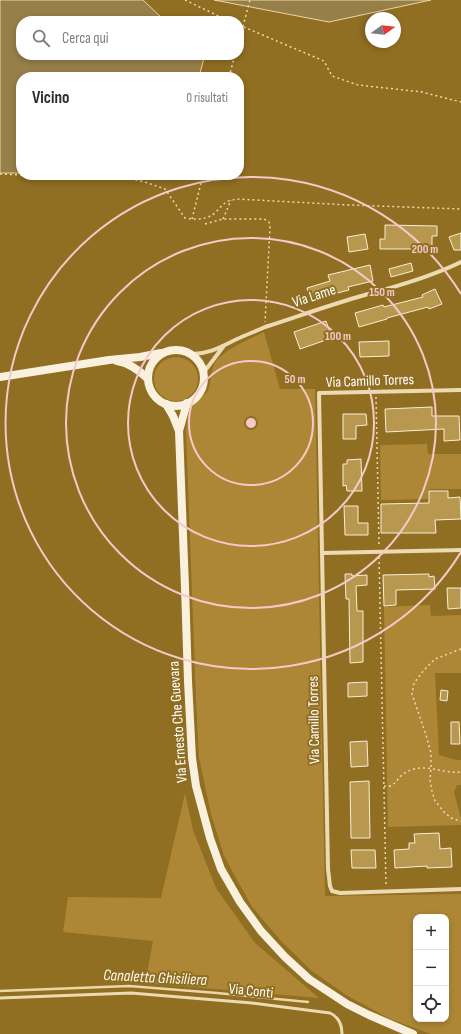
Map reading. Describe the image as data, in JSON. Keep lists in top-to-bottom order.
{
  "streets": {
    "street": ["Via Lame", "Via Camillo Torres", "Via Ernesto Che Guevara"],
    "lane": ["Via Conti"]
  },
  "crossings": [
    ["Via Lame", "Via Ernesto Che Guevara"]
  ],
  "water": ["Canaletta Ghisiliera"],
  "north": "right",
  "page": {
    "search": "Cerca qui",
    "heading": ["Vicino", "0 risultati"],
    "map_buttons": ["+", "−"]
  },
  "rings": [
    "200 m",
    "150 m",
    "100 m",
    "50 m"
  ]
}
